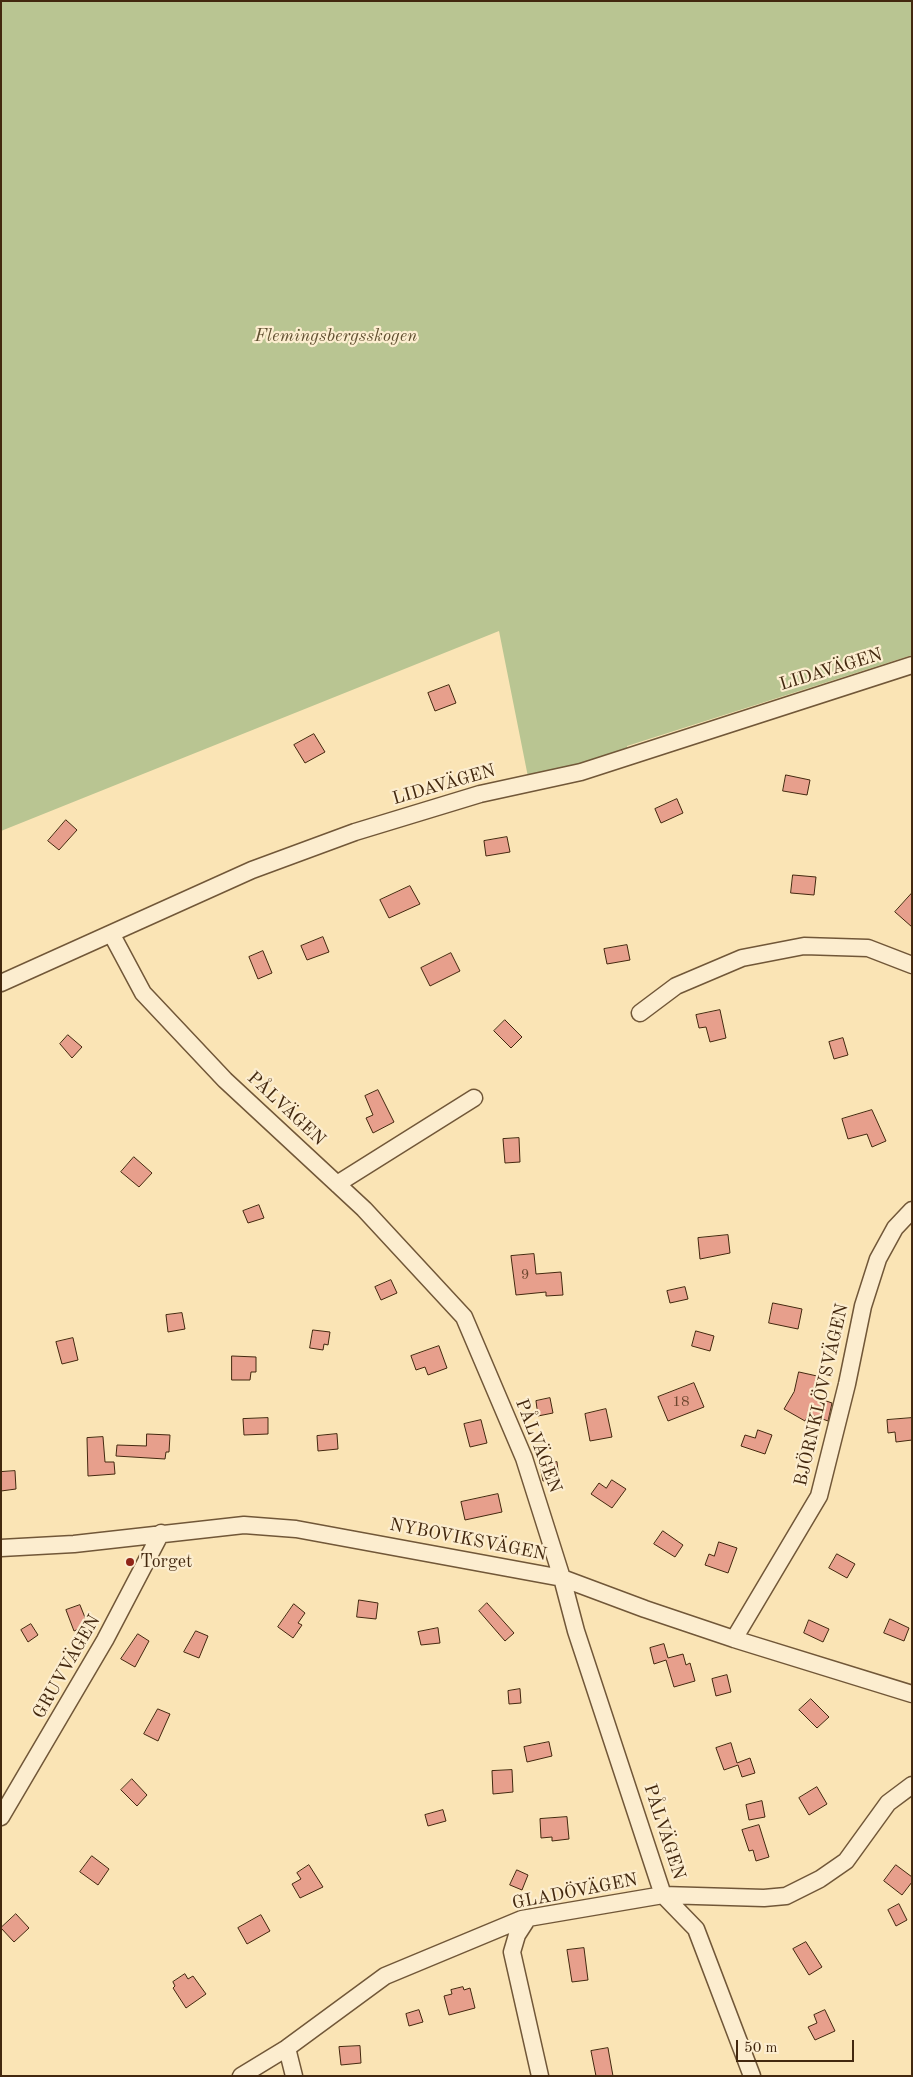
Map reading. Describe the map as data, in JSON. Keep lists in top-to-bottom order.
{
  "streets": {
    "street": [
      "LIDAVÄGEN",
      "PÅLVÄGEN",
      "BJÖRNKLÖVSVÄGEN",
      "NYBOVIKSVÄGEN",
      "GRUVVÄGEN",
      "GLADÖVÄGEN"
    ]
  },
  "crossings": [
    ["LIDAVÄGEN", "PÅLVÄGEN"],
    ["PÅLVÄGEN", "NYBOVIKSVÄGEN"],
    ["PÅLVÄGEN", "GLADÖVÄGEN"],
    ["BJÖRNKLÖVSVÄGEN", "NYBOVIKSVÄGEN"],
    ["NYBOVIKSVÄGEN", "GRUVVÄGEN"]
  ],
  "parks": ["Flemingsbergsskogen"],
  "places": ["Torget"],
  "house_numbers": ["9", "18"],
  "scale_bar": "50 m"
}
